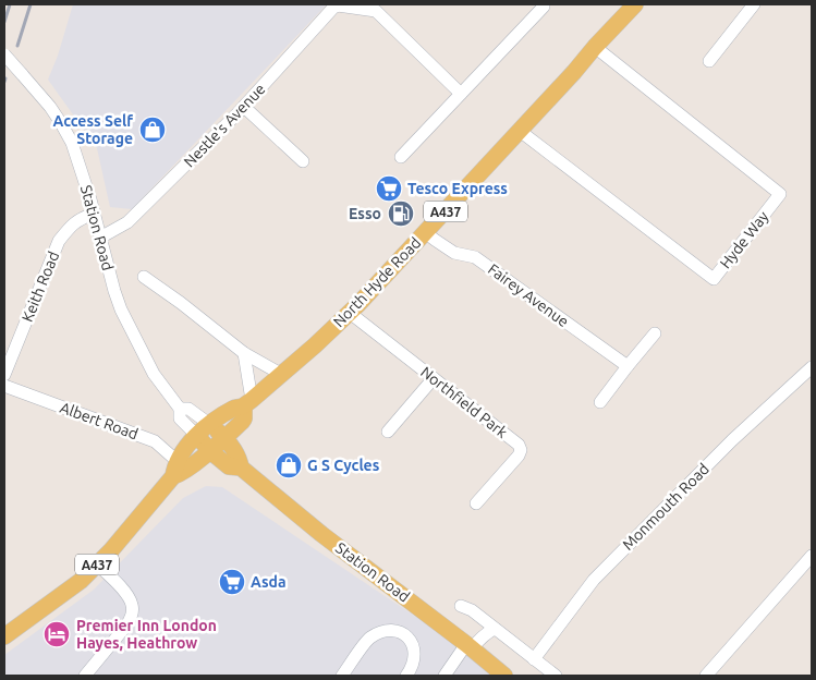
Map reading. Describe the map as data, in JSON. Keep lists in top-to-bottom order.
{
  "streets": {
    "main road": ["A437", "Station Road", "North Hyde Road"],
    "street": [
      "Nestle's Avenue",
      "Hyde Way",
      "Keith Road",
      "Fairey Avenue",
      "Northfield Park",
      "Albert Road",
      "Monmouth Road"
    ]
  },
  "crossings": [
    ["Nestle's Avenue", "Station Road"],
    ["Station Road", "North Hyde Road"],
    ["Station Road", "Keith Road"],
    ["Hyde Way", "North Hyde Road"],
    ["North Hyde Road", "Fairey Avenue"],
    ["North Hyde Road", "Northfield Park"],
    ["North Hyde Road", "Albert Road"]
  ],
  "places": {
    "shop": ["Access Self Storage", "G S Cycles"],
    "supermarket": ["Tesco Express", "Asda"],
    "fuel station": ["Esso"],
    "hotel": ["Premier Inn London Hayes, Heathrow"]
  }
}
